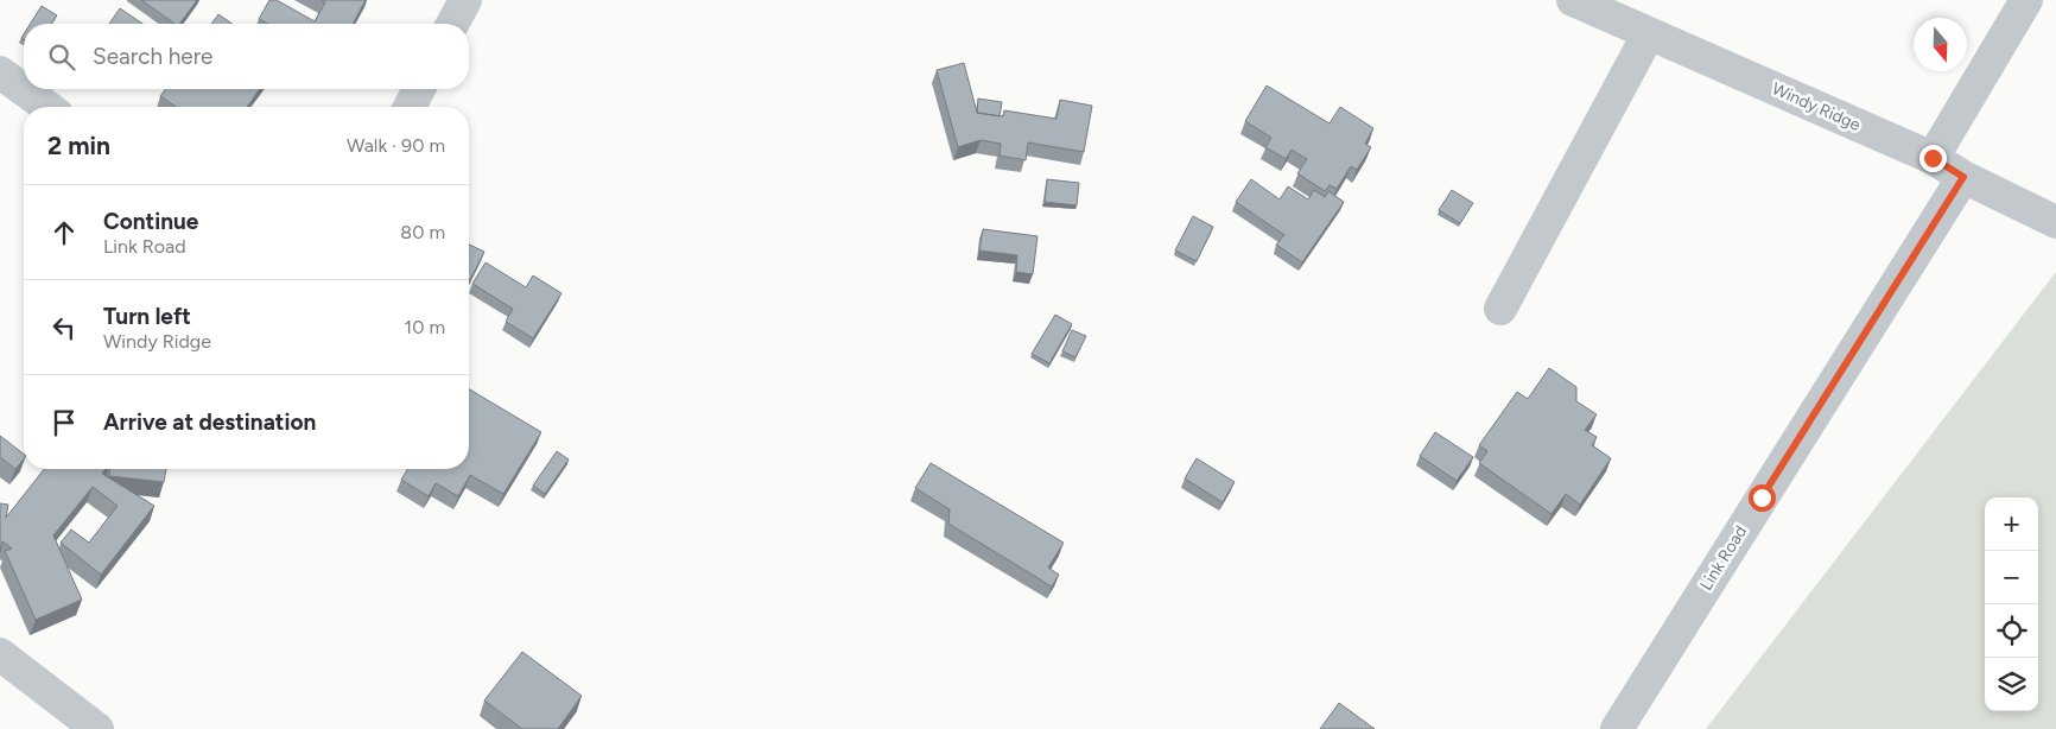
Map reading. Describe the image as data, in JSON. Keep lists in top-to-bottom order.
{
  "streets": {
    "street": ["Windy Ridge", "Link Road"]
  },
  "crossings": [
    ["Windy Ridge", "Link Road"]
  ],
  "north": "bottom",
  "page": {
    "search": "Search here",
    "heading": ["2 min", "Walk · 90 m"],
    "list": [
      ["Continue", "Link Road", "80 m"],
      ["Turn left", "Windy Ridge", "10 m"],
      "Arrive at destination"
    ],
    "map_buttons": ["+", "−"]
  }
}
